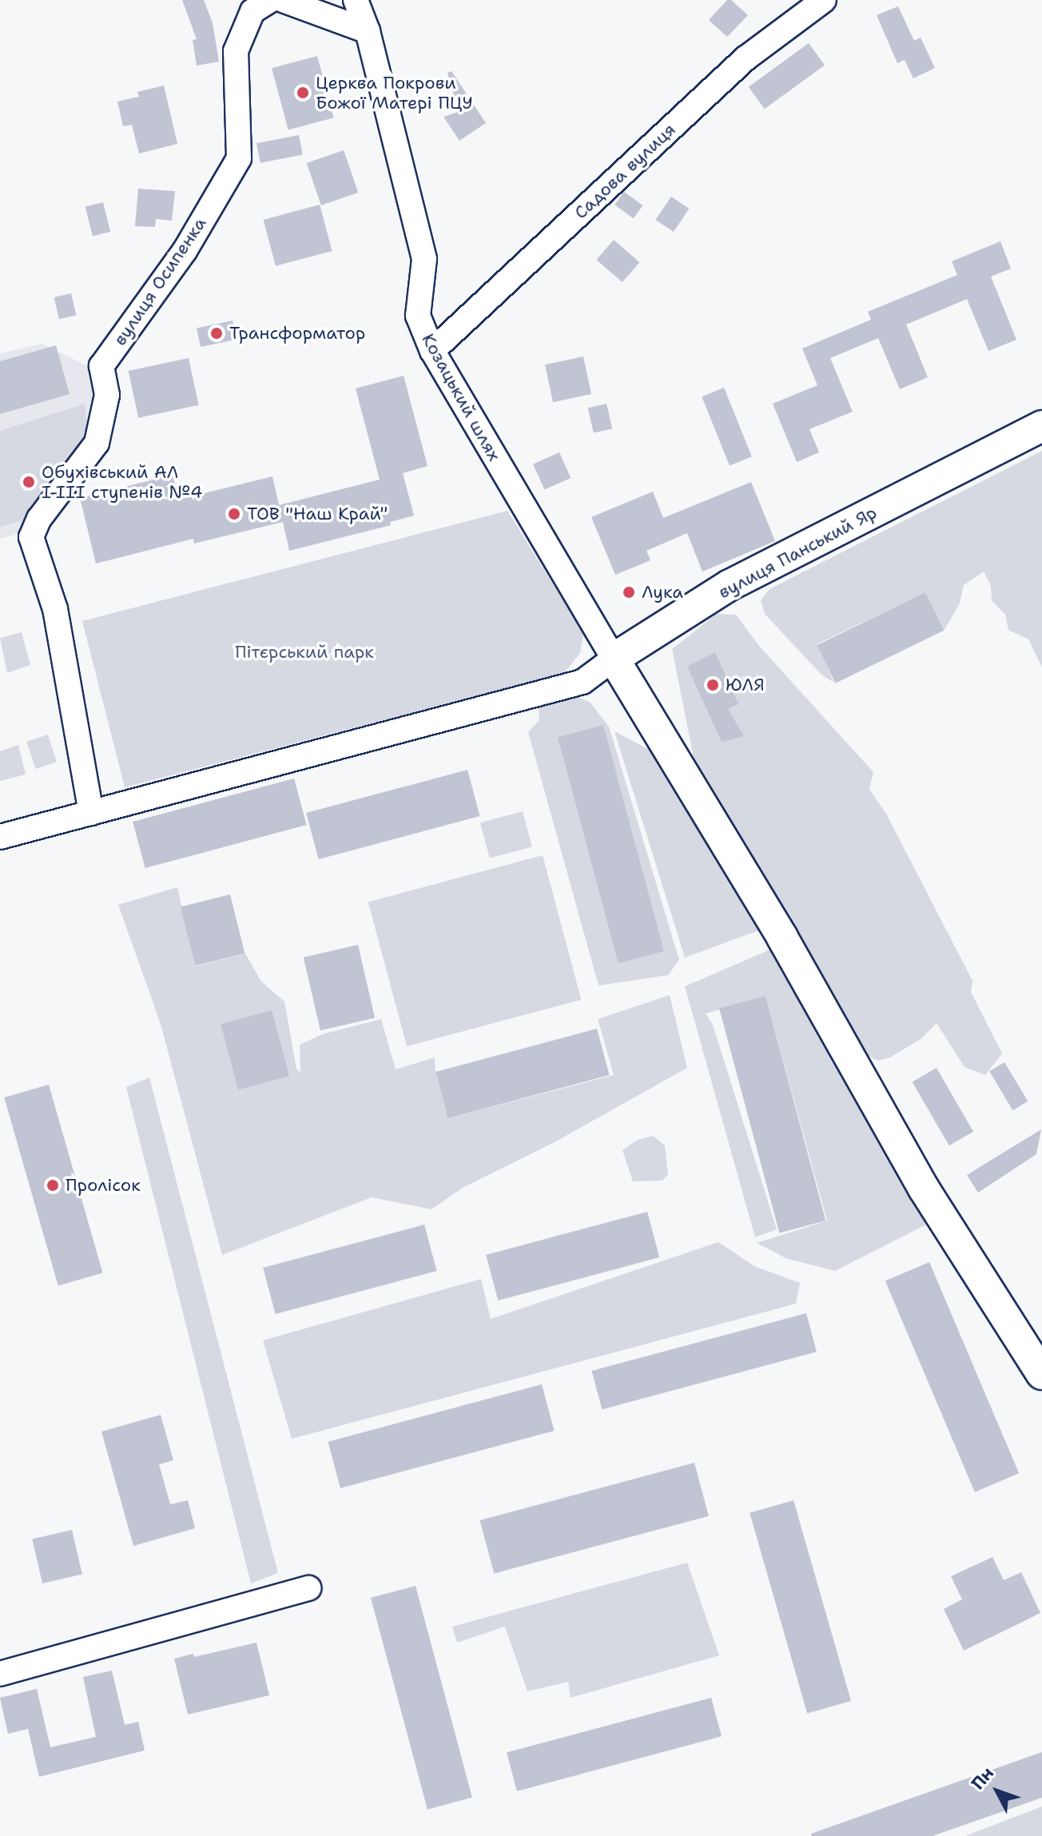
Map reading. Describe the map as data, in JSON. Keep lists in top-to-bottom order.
{
  "streets": {
    "street": [
      "Садова вулиця",
      "вулиця Осипенка",
      "Козацький шлях",
      "вулиця Панський Яр"
    ]
  },
  "crossings": [
    ["Садова вулиця", "Козацький шлях"],
    ["Козацький шлях", "вулиця Панський Яр"]
  ],
  "parks": ["Пітєрський парк"],
  "places": [
    "Церква Покрови Божої Матері ПЦУ",
    "Трансформатор",
    "Обухівський АЛ І-ІІІ ступенів №4",
    "ТОВ \"Наш Край\"",
    "Лука",
    "ЮЛЯ",
    "Пролісок"
  ],
  "north": "top left"
}
